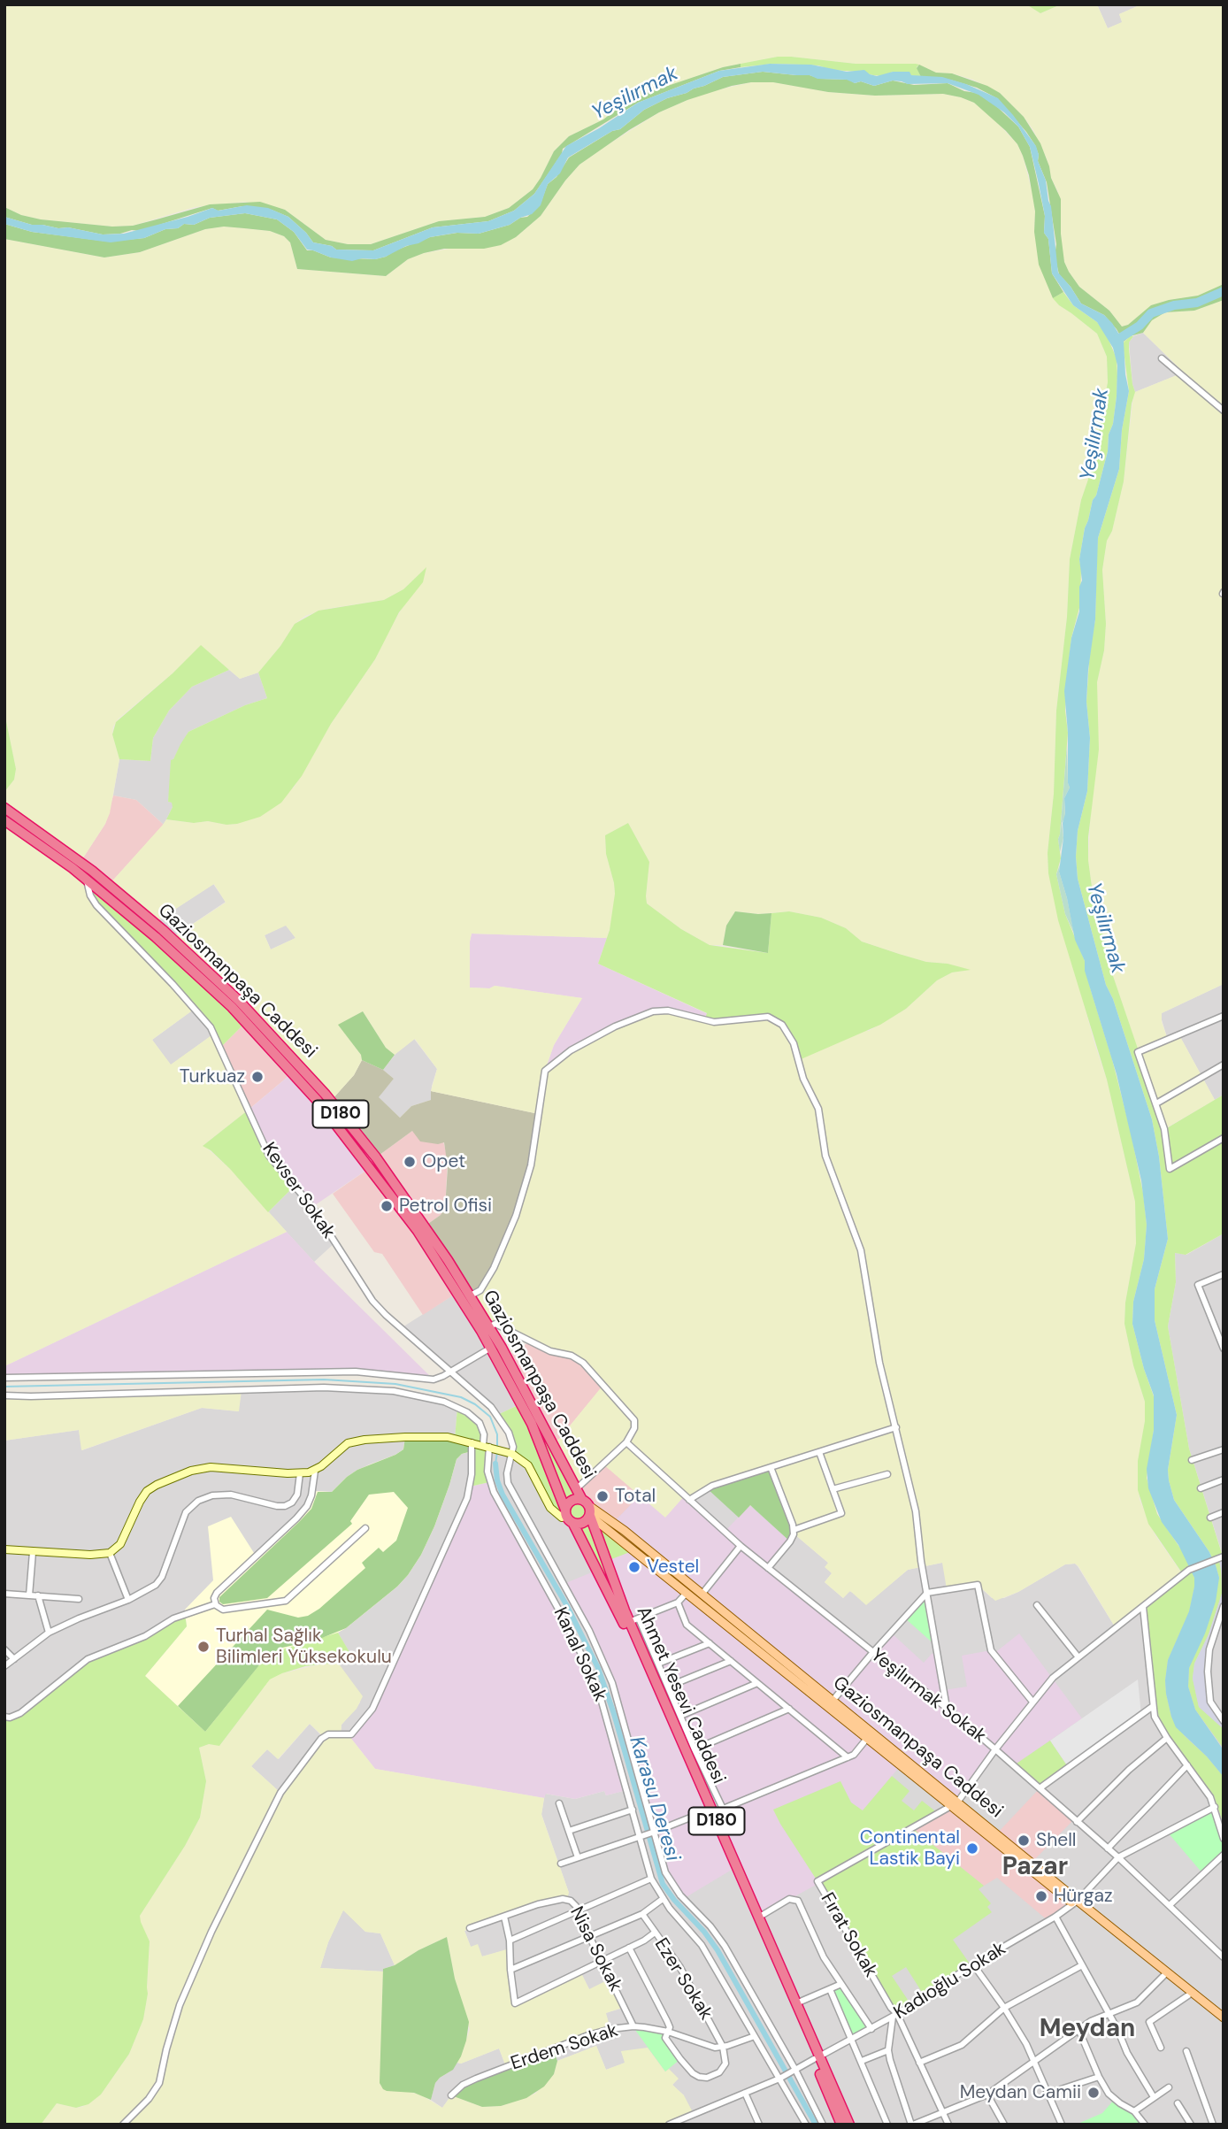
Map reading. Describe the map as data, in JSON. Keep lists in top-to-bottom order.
{
  "streets": {
    "highway": ["Gaziosmanpaşa Caddesi", "D180", "Ahmet Yesevi Caddesi"],
    "street": [
      "Kevser Sokak",
      "Kanal Sokak",
      "Yeşilırmak Sokak",
      "Fırat Sokak",
      "Nisa Sokak",
      "Ezer Sokak",
      "Kadıoğlu Sokak",
      "Erdem Sokak"
    ]
  },
  "crossings": [
    ["Gaziosmanpaşa Caddesi", "Kevser Sokak"],
    ["Gaziosmanpaşa Caddesi", "Ahmet Yesevi Caddesi"],
    ["Gaziosmanpaşa Caddesi", "Fırat Sokak"],
    ["Gaziosmanpaşa Caddesi", "Kadıoğlu Sokak"],
    ["Kanal Sokak", "Kadıoğlu Sokak"],
    ["Kanal Sokak", "Erdem Sokak"],
    ["Ahmet Yesevi Caddesi", "Kadıoğlu Sokak"],
    ["Yeşilırmak Sokak", "Kadıoğlu Sokak"],
    ["Fırat Sokak", "Kadıoğlu Sokak"],
    ["Nisa Sokak", "Erdem Sokak"],
    ["Ezer Sokak", "Erdem Sokak"]
  ],
  "districts": ["Pazar", "Meydan"],
  "water": ["Yeşilırmak", "Karasu Deresi"],
  "places": [
    "Turkuaz",
    "Opet",
    "Petrol Ofisi",
    "Total",
    "Vestel",
    "Turhal Sağlık Bilimleri Yüksekokulu",
    "Shell",
    "Continental Lastik Bayi",
    "Hürgaz",
    "Meydan Camii"
  ]
}
